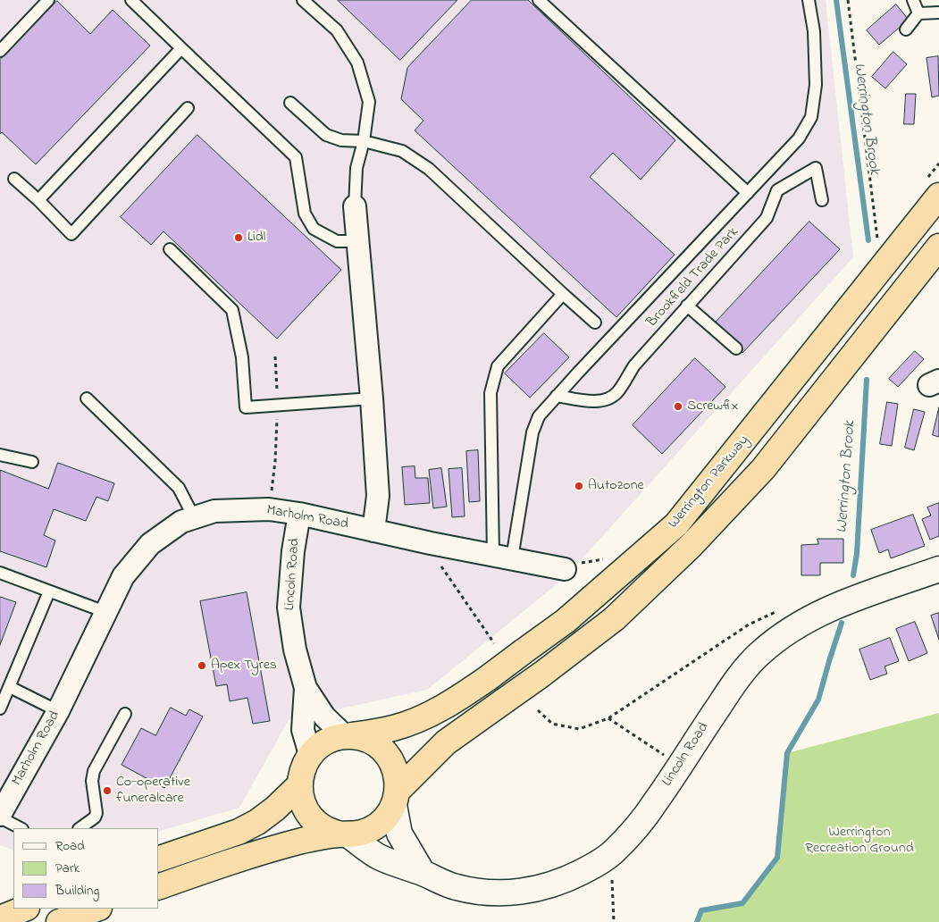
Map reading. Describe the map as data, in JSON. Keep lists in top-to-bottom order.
{
  "streets": {
    "highway": ["Werrington Parkway"],
    "street": ["Marholm Road", "Lincoln Road"],
    "lane": ["Brookfield Trade Park"]
  },
  "crossings": [
    ["Werrington Parkway", "Lincoln Road"],
    ["Marholm Road", "Lincoln Road"]
  ],
  "water": ["Werrington Brook"],
  "parks": ["Werrington Recreation Ground"],
  "places": [
    "Lidl",
    "Screwfix",
    "Autozone",
    "Apex Tyres",
    "Co-operative funeralcare"
  ],
  "legend": ["Road", "Park", "Building"]
}
